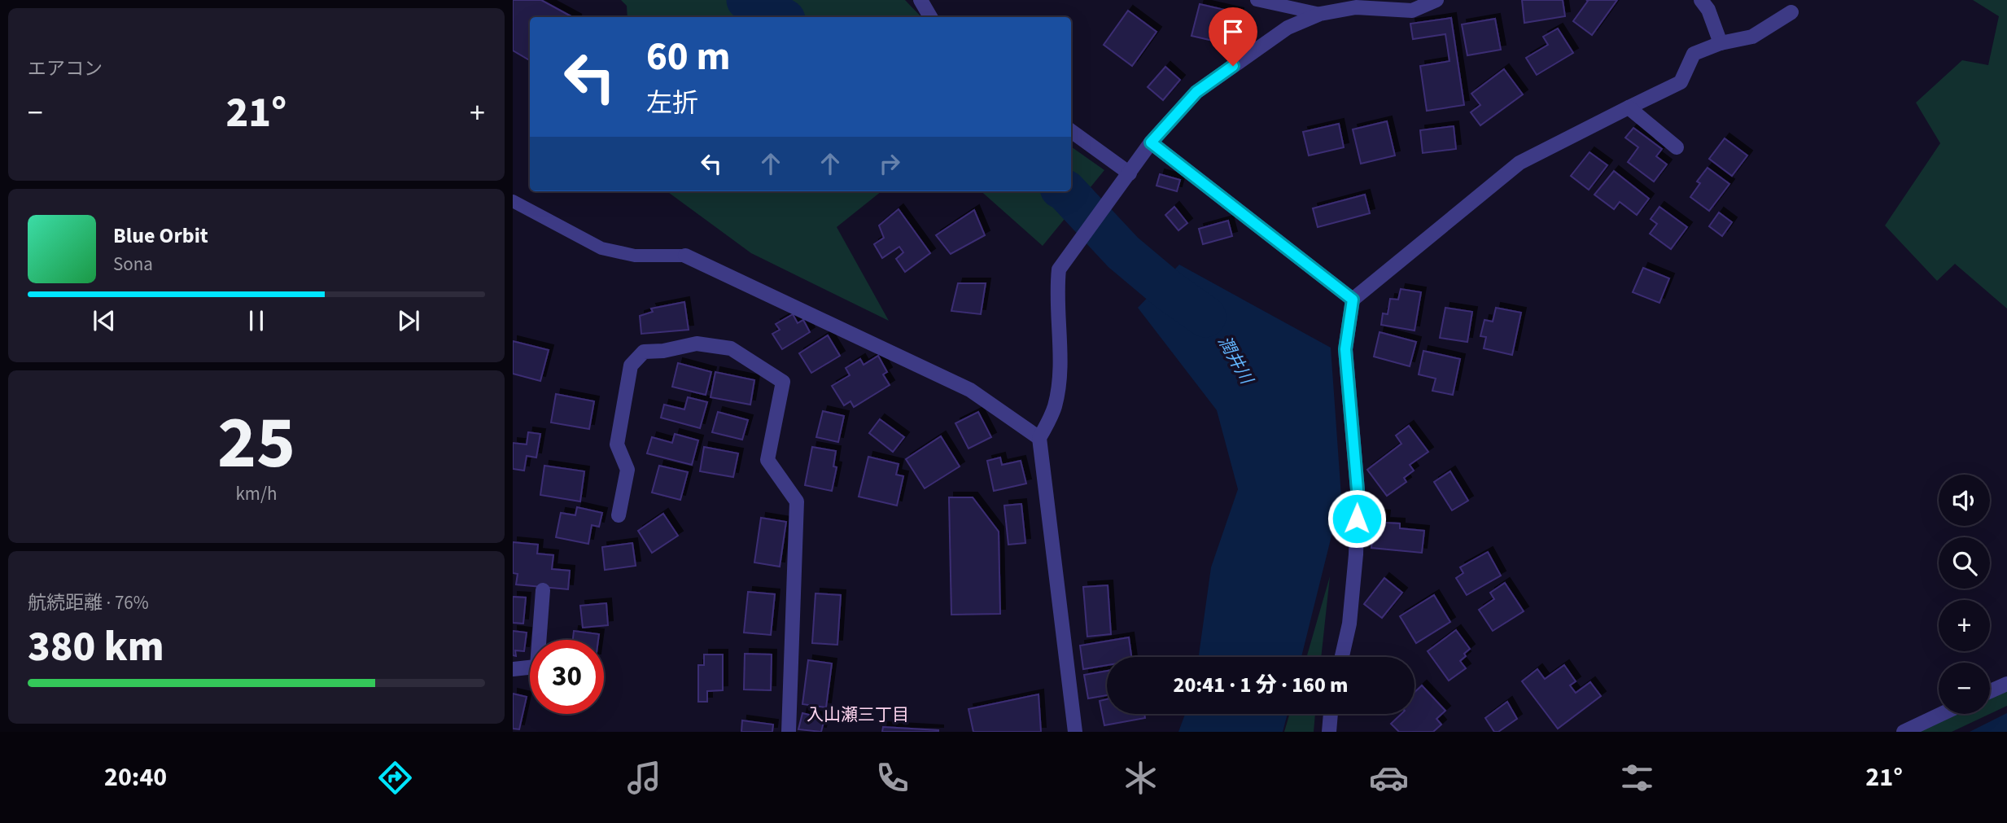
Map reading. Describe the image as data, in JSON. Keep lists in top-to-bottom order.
{
  "districts": ["入山瀬三丁目"],
  "water": ["潤井川"],
  "page": {
    "tile": [
      "エアコン",
      ["25", "km/h"],
      ["航続距離 · 76%", "380 km"]
    ],
    "turn": ["60 m", "左折"],
    "heat": ["−", "21°", "+"],
    "song": ["Blue Orbit", "Sona"],
    "map_buttons": ["+", "−"],
    "limit": "30",
    "trip": "20:41 · 1 分 · 160 m",
    "tabs": ["20:40", "21°"]
  }
}
